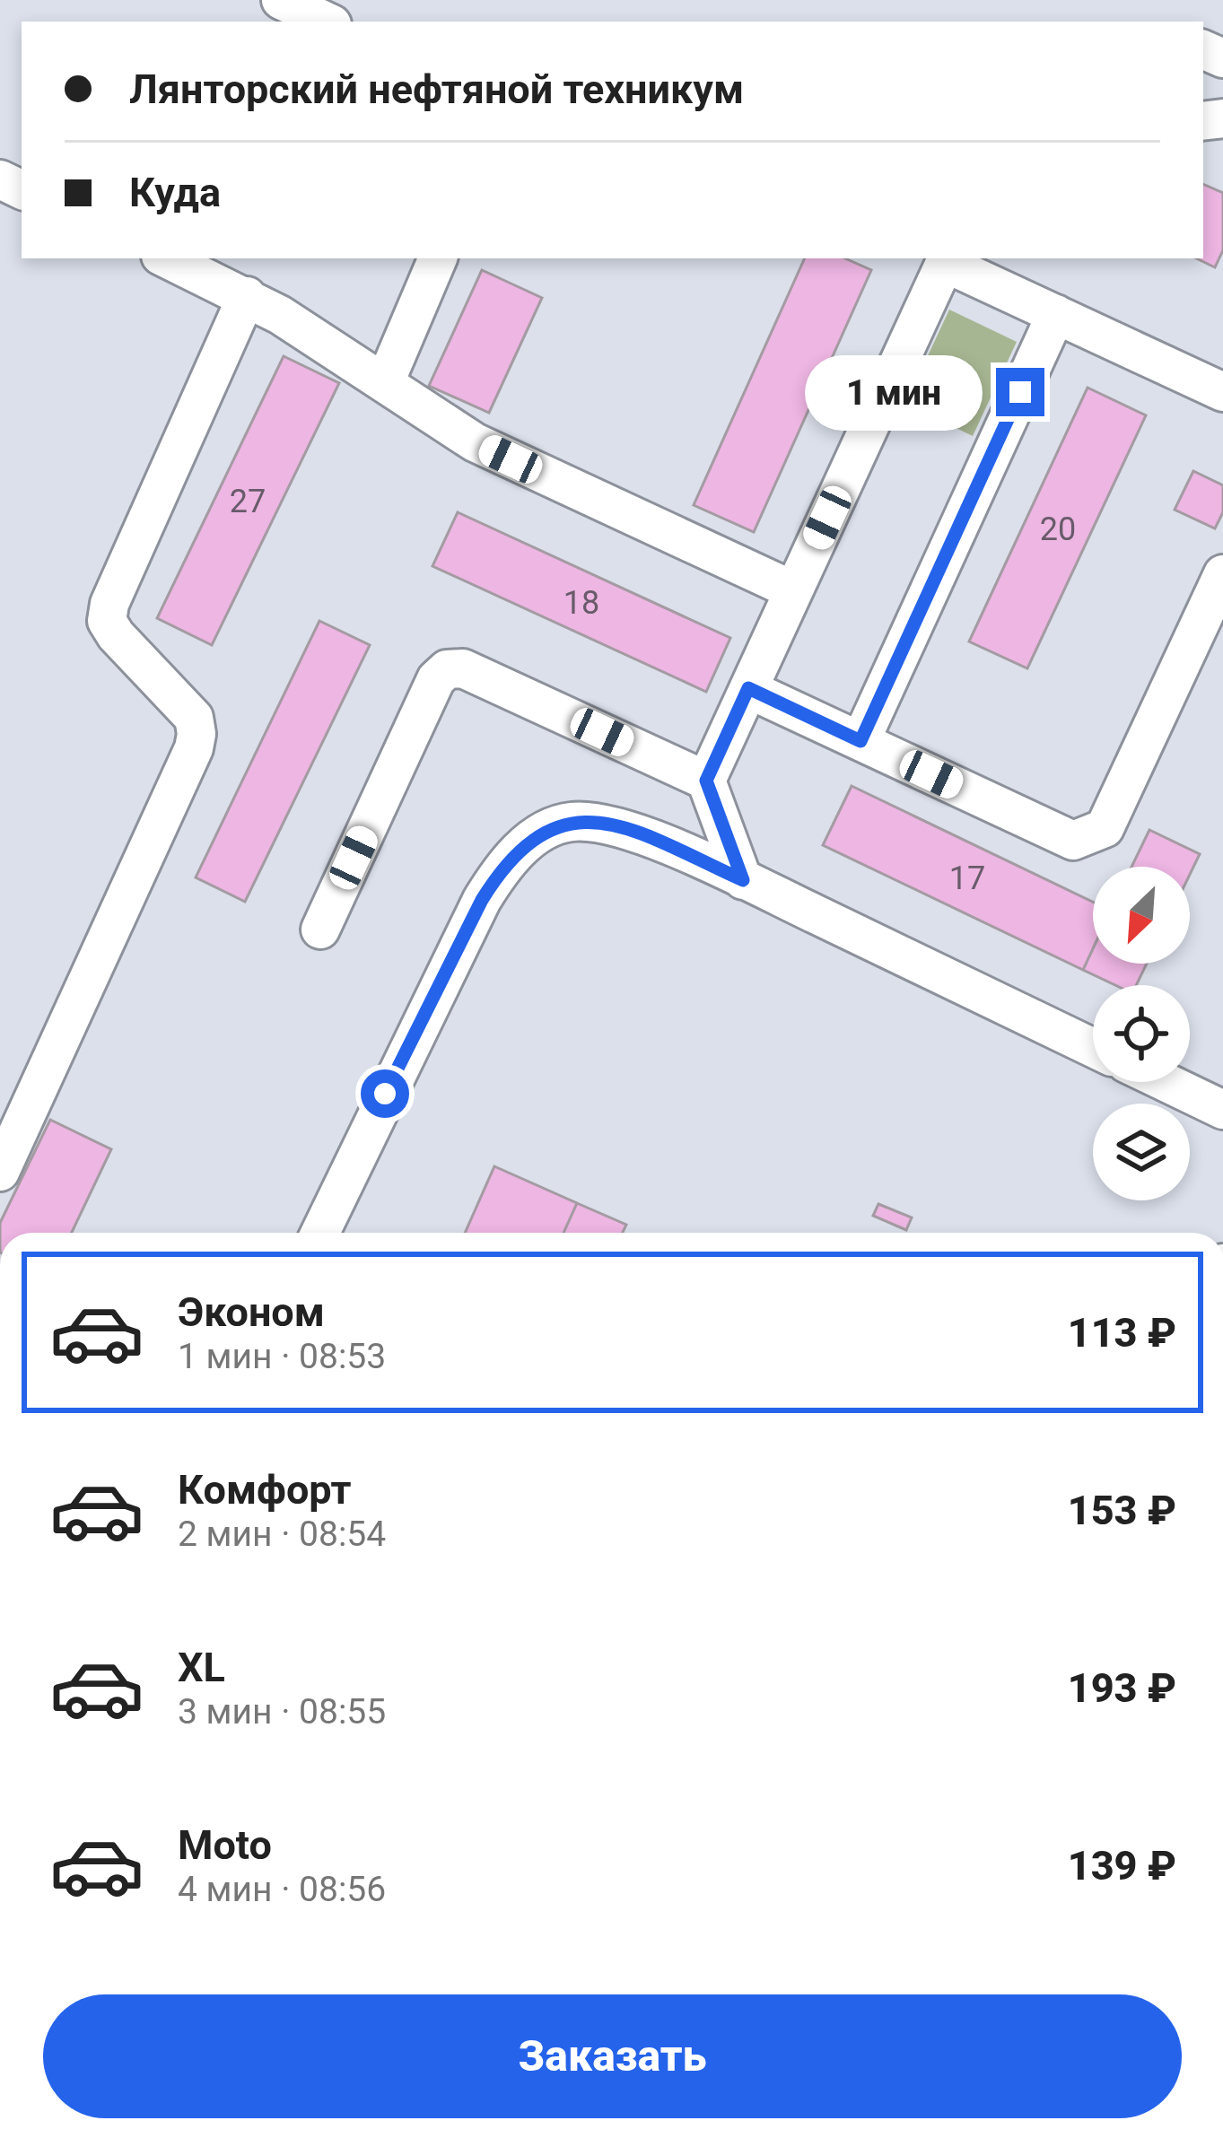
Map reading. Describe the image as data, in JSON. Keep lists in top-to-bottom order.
{
  "house_numbers": [
    "27",
    "20",
    "18",
    "17"
  ],
  "north": "bottom left",
  "page": {
    "banner": ["Лянторский нефтяной техникум", "Куда"],
    "bubble": "1 мин",
    "list": [
      {
        "name": "Эконом",
        "note": "1 мин · 08:53",
        "value": "113 ₽"
      },
      {
        "name": "Комфорт",
        "note": "2 мин · 08:54",
        "value": "153 ₽"
      },
      {
        "name": "XL",
        "note": "3 мин · 08:55",
        "value": "193 ₽"
      },
      {
        "name": "Moto",
        "note": "4 мин · 08:56",
        "value": "139 ₽"
      }
    ],
    "buttons": "Заказать"
  }
}
